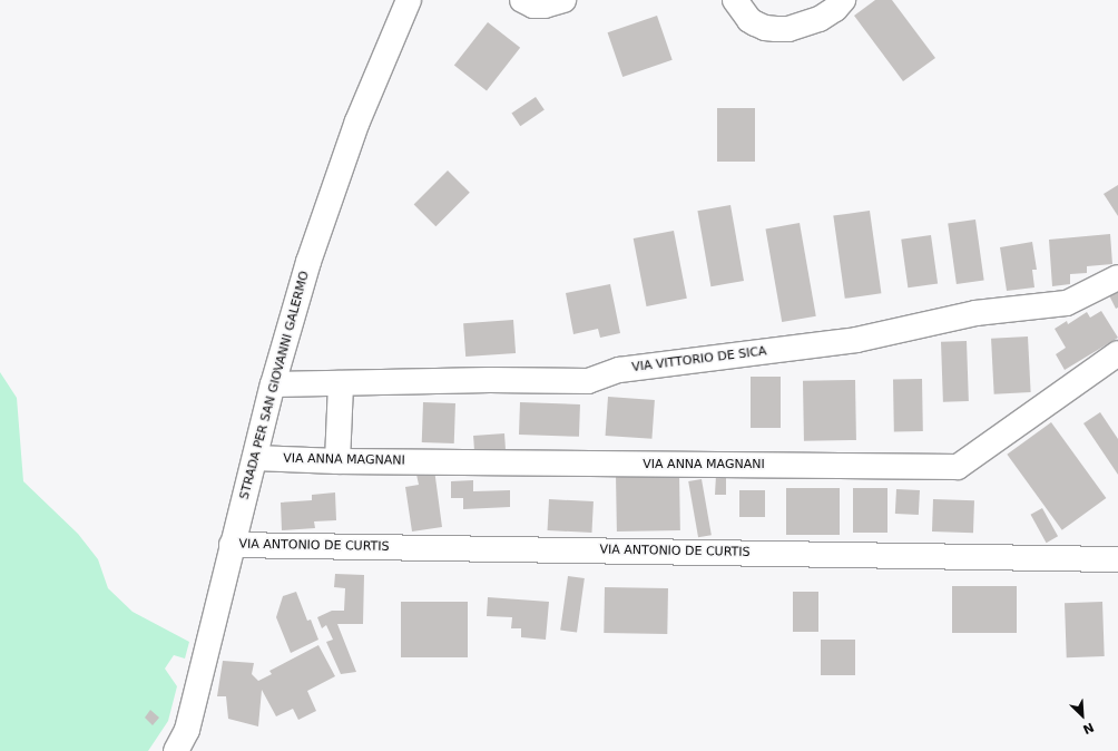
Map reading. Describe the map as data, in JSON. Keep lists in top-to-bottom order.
{
  "streets": {
    "street": [
      "VIA VITTORIO DE SICA",
      "STRADA PER SAN GIOVANNI GALERMO",
      "VIA ANNA MAGNANI",
      "VIA ANTONIO DE CURTIS"
    ]
  },
  "crossings": [
    ["VIA VITTORIO DE SICA", "STRADA PER SAN GIOVANNI GALERMO"],
    ["STRADA PER SAN GIOVANNI GALERMO", "VIA ANNA MAGNANI"],
    ["STRADA PER SAN GIOVANNI GALERMO", "VIA ANTONIO DE CURTIS"]
  ],
  "north": "bottom right"
}
